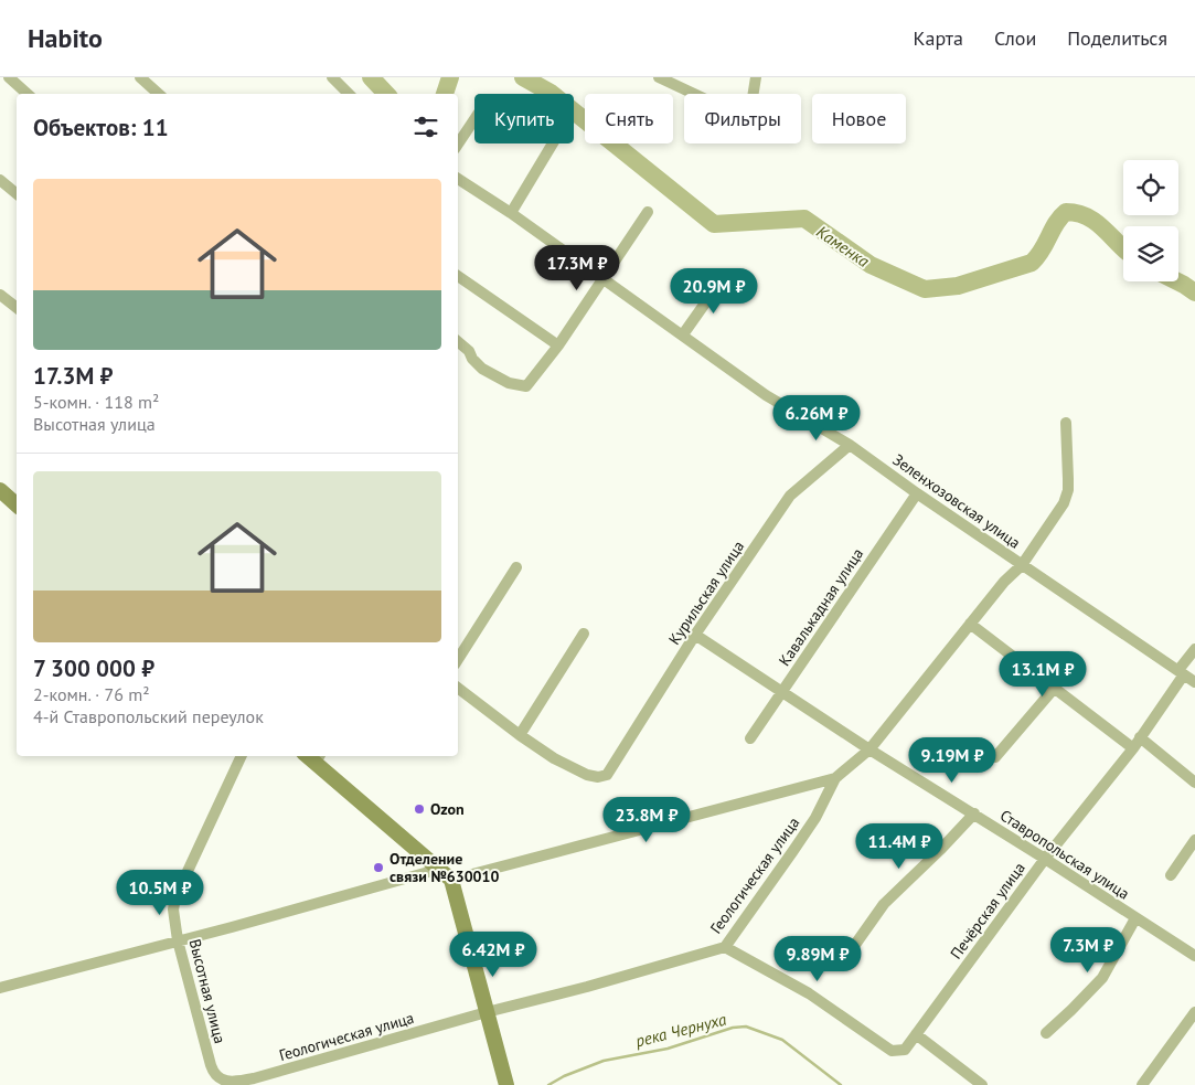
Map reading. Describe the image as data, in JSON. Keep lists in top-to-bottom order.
{
  "streets": {
    "street": [
      "Зеленхозовская улица",
      "Курильская улица",
      "Кавалькадная улица",
      "Ставропольская улица",
      "Геологическая улица",
      "Печёрская улица",
      "Высотная улица"
    ]
  },
  "crossings": [
    ["Зеленхозовская улица", "Курильская улица"],
    ["Зеленхозовская улица", "Кавалькадная улица"],
    ["Зеленхозовская улица", "Геологическая улица"],
    ["Зеленхозовская улица", "Печёрская улица"],
    ["Курильская улица", "Ставропольская улица"],
    ["Кавалькадная улица", "Ставропольская улица"],
    ["Ставропольская улица", "Геологическая улица"],
    ["Ставропольская улица", "Печёрская улица"],
    ["Геологическая улица", "Печёрская улица"],
    ["Геологическая улица", "Высотная улица"]
  ],
  "water": ["Каменка", "река Чернуха"],
  "places": ["Ozon", "Отделение связи №630010"],
  "page": {
    "header": "Habito",
    "nav": ["Карта", "Слои", "Поделиться"],
    "chip": [
      "Купить",
      "Снять",
      "Фильтры",
      "Новое"
    ],
    "heading": "Объектов: 11",
    "list": [
      {
        "name": "17.3M ₽",
        "note": "5-комн. · 118 m² · Высотная улица"
      },
      {
        "name": "7 300 000 ₽",
        "note": "2-комн. · 76 m² · 4-й Ставропольский переулок"
      }
    ],
    "price": [
      "17.3M ₽",
      "20.9M ₽",
      "6.26M ₽",
      "13.1M ₽",
      "9.19M ₽",
      "23.8M ₽",
      "11.4M ₽",
      "10.5M ₽",
      "7.3M ₽",
      "6.42M ₽",
      "9.89M ₽"
    ]
  }
}
